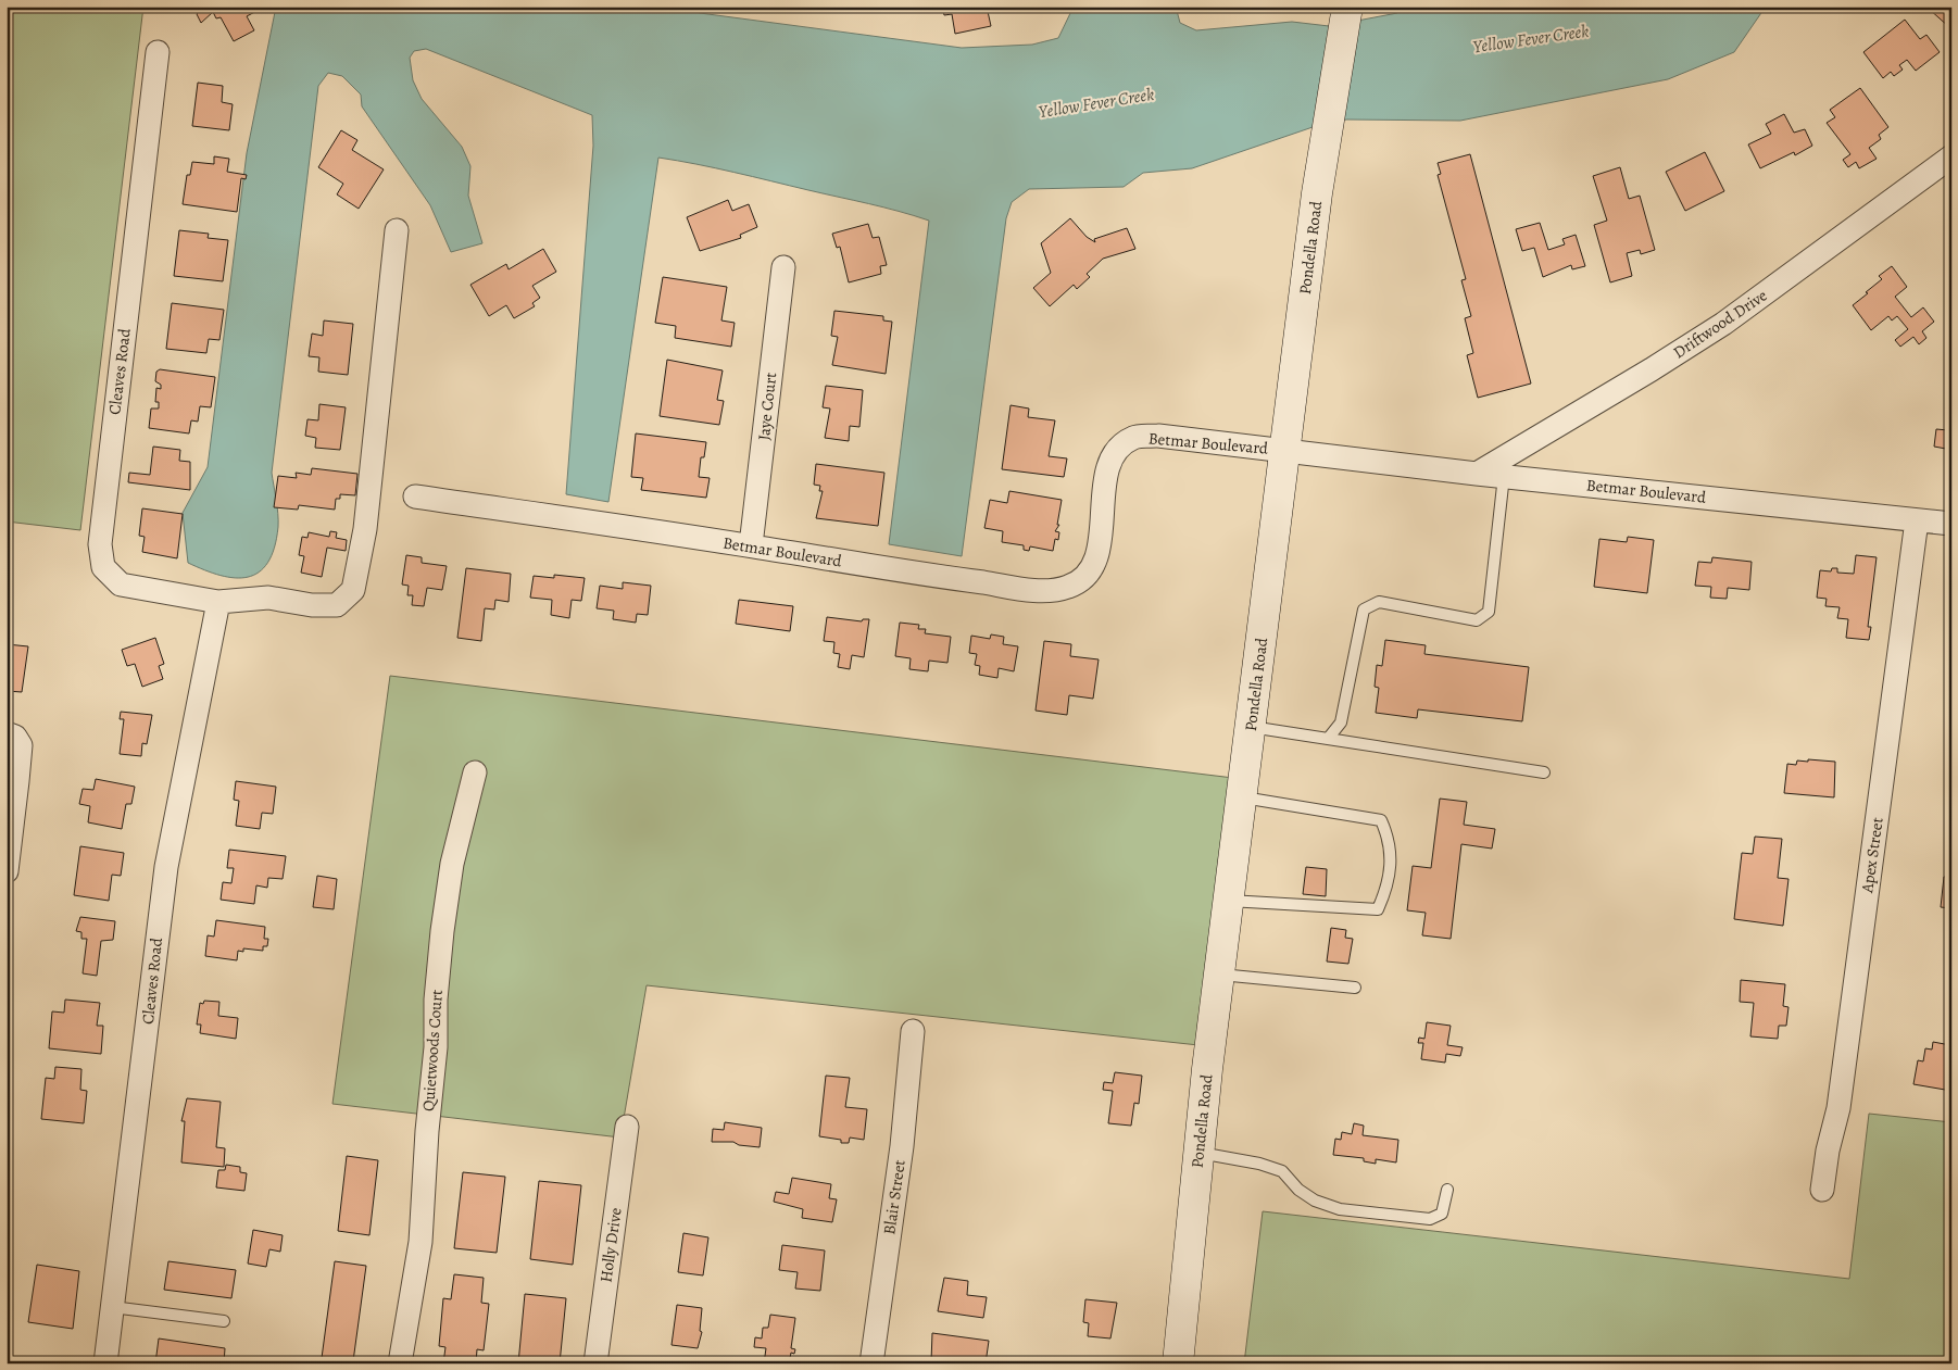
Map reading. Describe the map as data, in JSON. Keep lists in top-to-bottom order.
{
  "streets": {
    "main road": ["Pondella Road"],
    "street": [
      "Driftwood Drive",
      "Cleaves Road",
      "Jaye Court",
      "Betmar Boulevard",
      "Apex Street",
      "Quietwoods Court",
      "Blair Street",
      "Holly Drive"
    ]
  },
  "crossings": [
    ["Pondella Road", "Betmar Boulevard"],
    ["Driftwood Drive", "Betmar Boulevard"],
    ["Jaye Court", "Betmar Boulevard"],
    ["Betmar Boulevard", "Apex Street"]
  ],
  "water": ["Yellow Fever Creek"]
}
